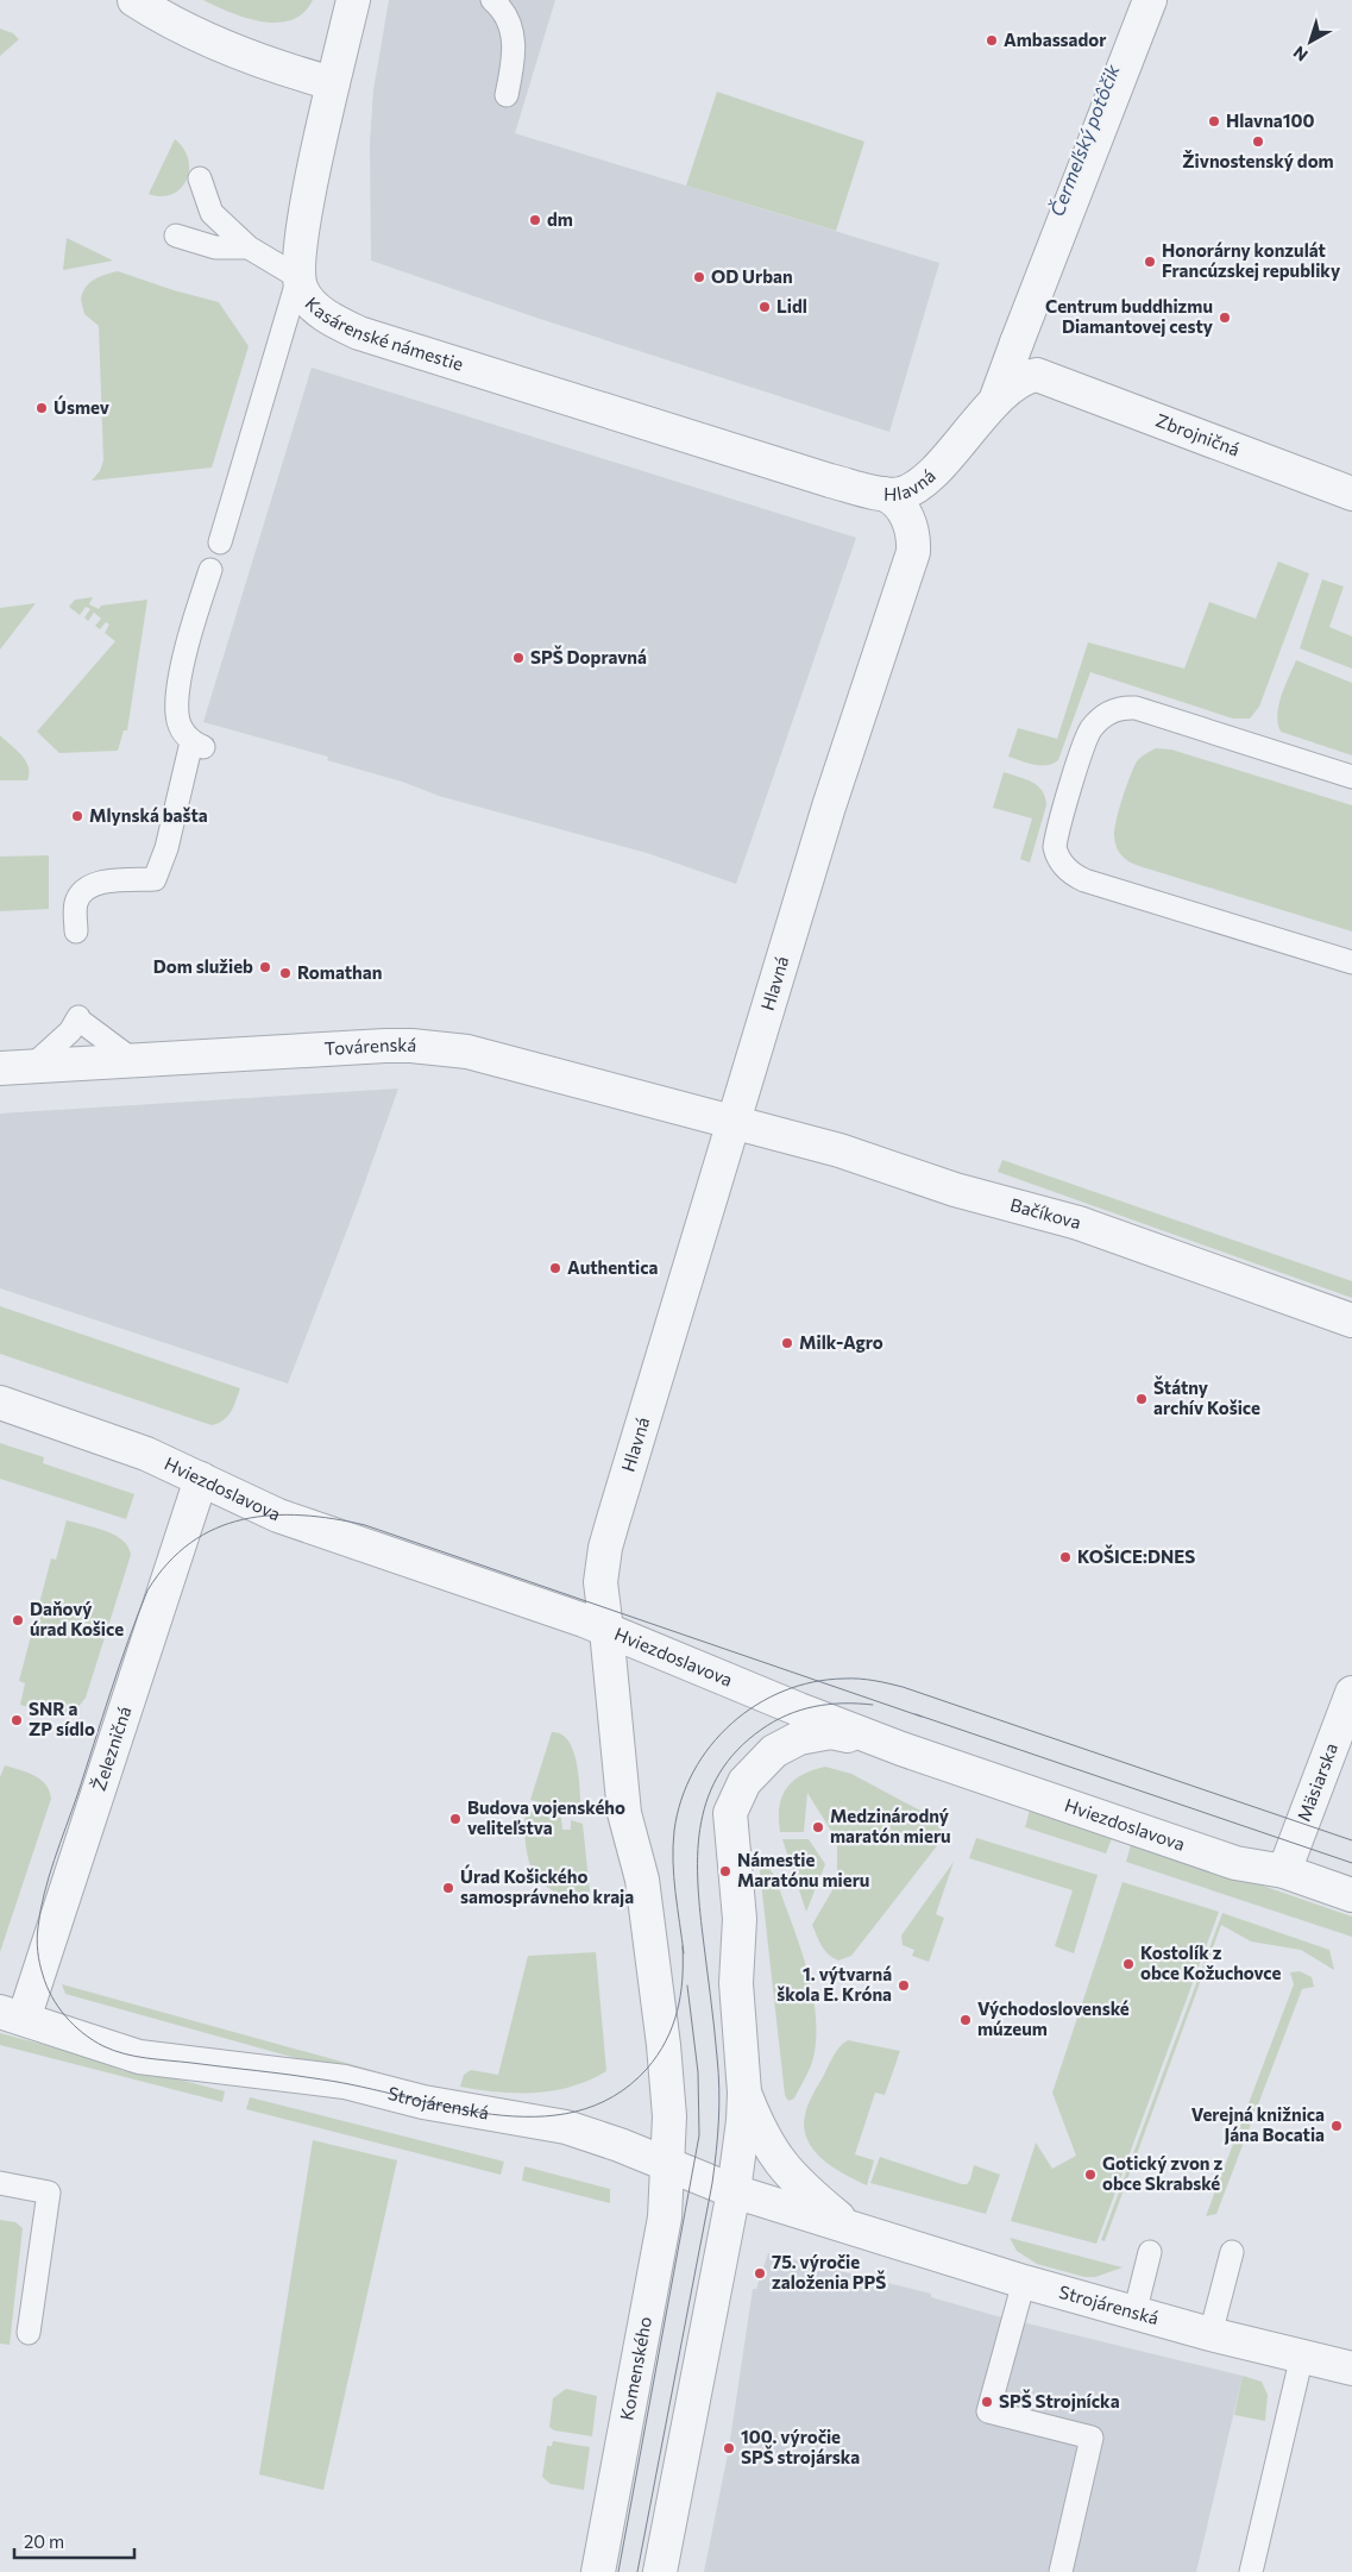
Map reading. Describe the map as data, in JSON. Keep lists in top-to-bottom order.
{
  "streets": {
    "street": [
      "Kasárenské námestie",
      "Zbrojničná",
      "Hlavná",
      "Továrenská",
      "Bačíkova",
      "Hviezdoslavova",
      "Železničná",
      "Mäsiarska",
      "Strojárenská",
      "Komenského"
    ]
  },
  "crossings": [
    ["Kasárenské námestie", "Hlavná"],
    ["Zbrojničná", "Hlavná"],
    ["Hlavná", "Továrenská"],
    ["Hlavná", "Bačíkova"],
    ["Hlavná", "Hviezdoslavova"],
    ["Továrenská", "Bačíkova"],
    ["Hviezdoslavova", "Železničná"],
    ["Hviezdoslavova", "Mäsiarska"],
    ["Železničná", "Strojárenská"],
    ["Strojárenská", "Komenského"]
  ],
  "water": ["Čermeľský potôčik"],
  "places": [
    "Ambassador",
    "Hlavna100",
    "Živnostenský dom",
    "dm",
    "Honorárny konzulát Francúzskej republiky",
    "OD Urban",
    "Lidl",
    "Centrum buddhizmu Diamantovej cesty",
    "Úsmev",
    "SPŠ Dopravná",
    "Mlynská bašta",
    "Dom služieb",
    "Romathan",
    "Authentica",
    "Milk-Agro",
    "Štátny archív Košice",
    "KOŠICE:DNES",
    "Daňový úrad Košice",
    "SNR a ZP sídlo",
    "Budova vojenského veliteľstva",
    "Medzinárodný maratón mieru",
    "Námestie Maratónu mieru",
    "Úrad Košického samosprávneho kraja",
    "Kostolík z obce Kožuchovce",
    "1. výtvarná škola E. Króna",
    "Východoslovenské múzeum",
    "Verejná knižnica Jána Bocatia",
    "Gotický zvon z obce Skrabské",
    "75. výročie založenia PPŠ",
    "SPŠ Strojnícka",
    "100. výročie SPŠ strojárska"
  ],
  "scale_bar": "20 m",
  "north": "bottom left"
}
